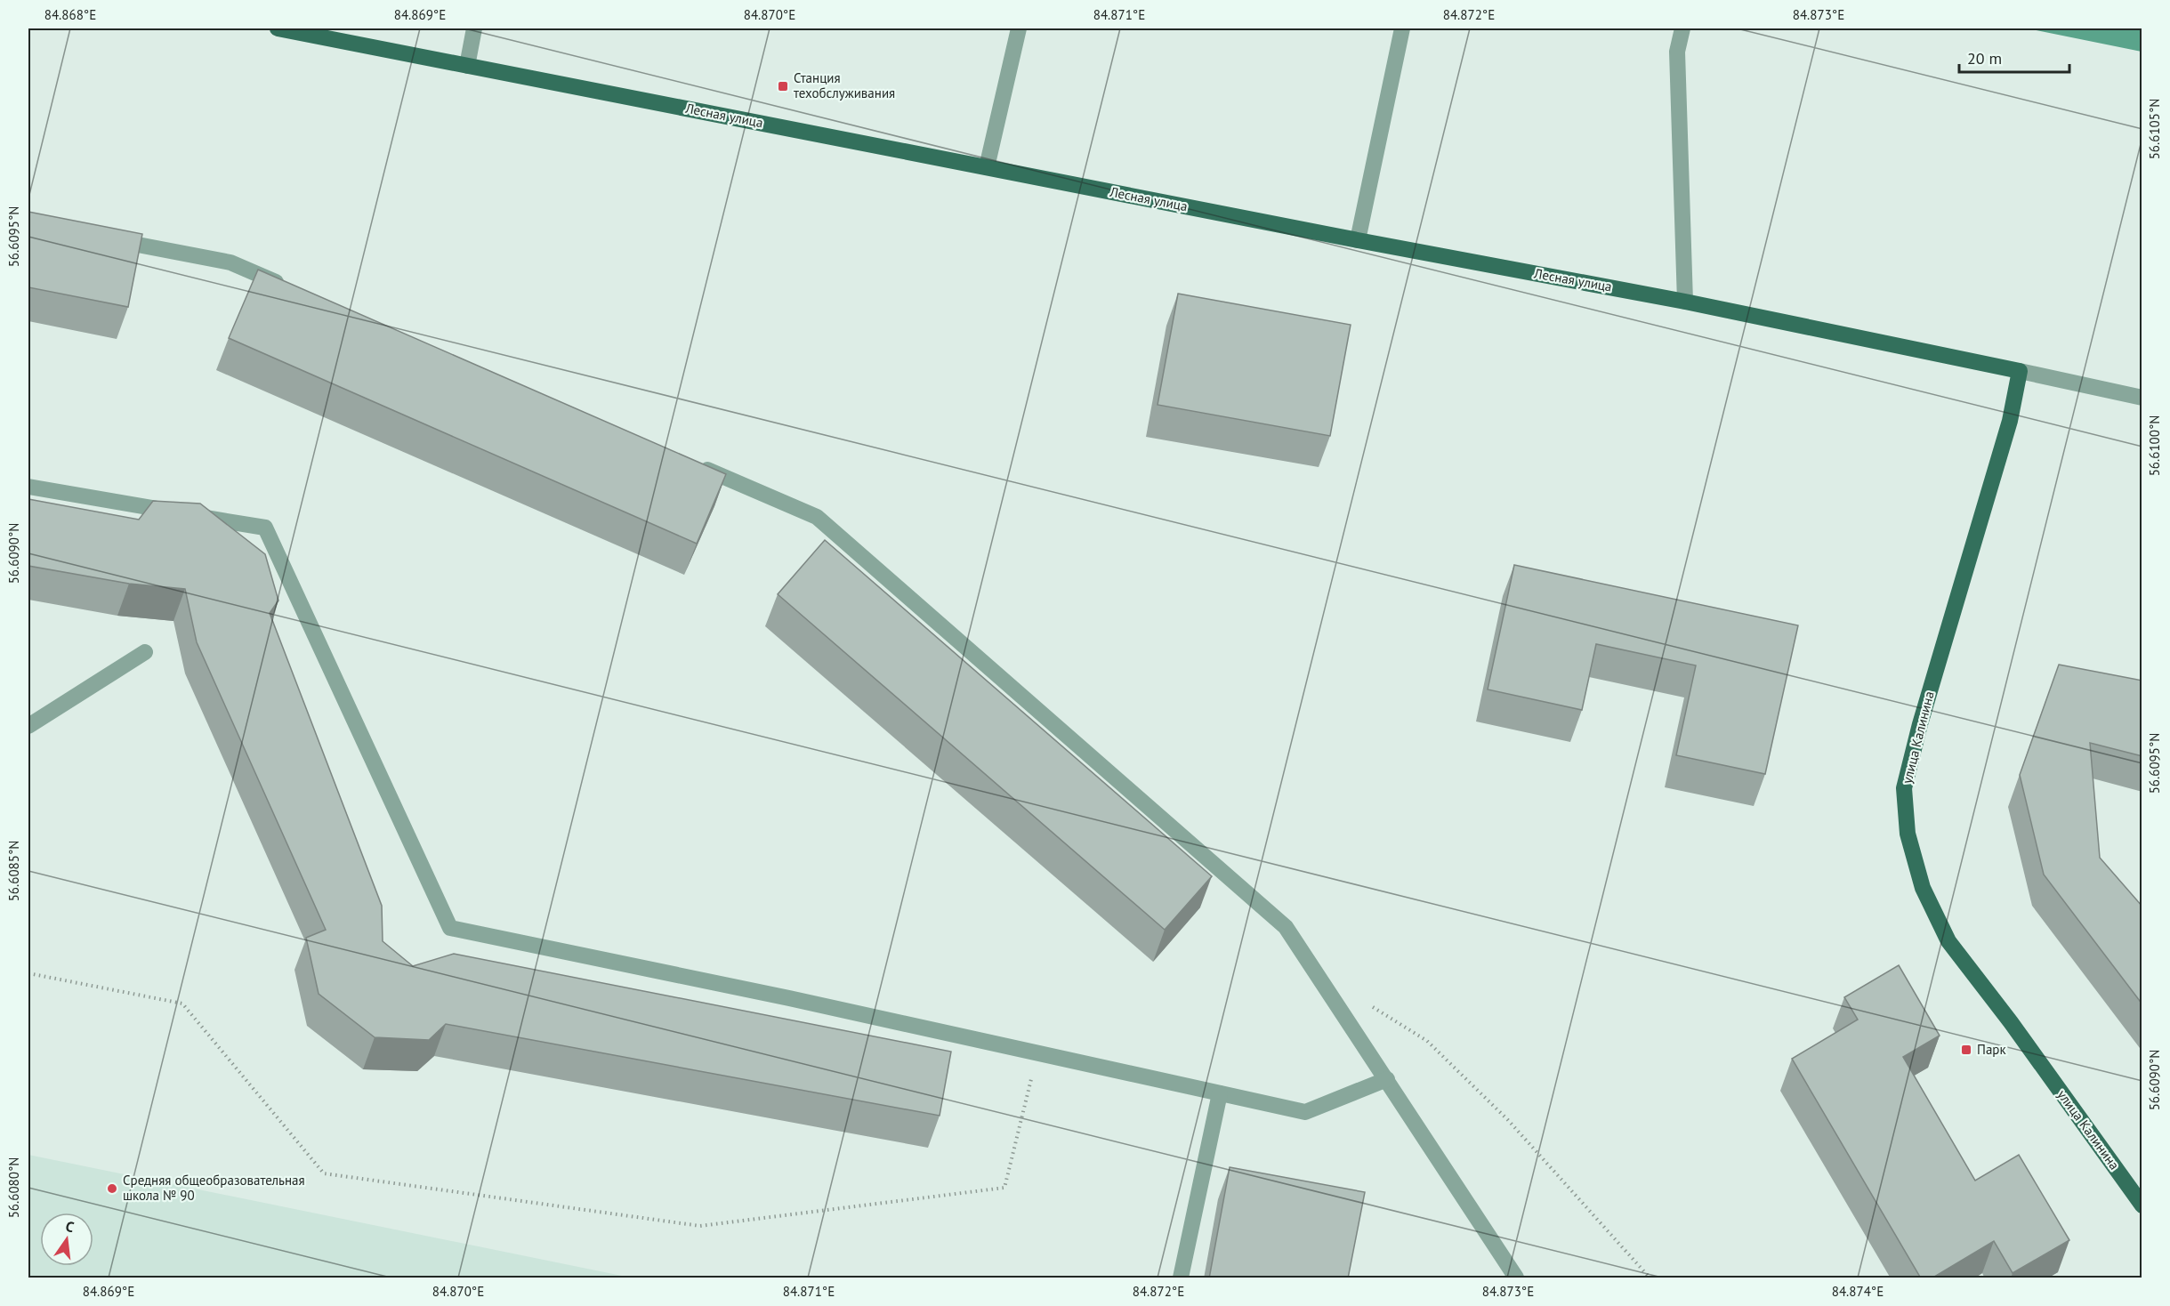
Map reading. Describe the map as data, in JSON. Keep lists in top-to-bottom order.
{
  "streets": {
    "main road": ["Лесная улица", "улица Калинина"]
  },
  "crossings": [
    ["Лесная улица", "улица Калинина"]
  ],
  "places": {
    "transit": ["Станция техобслуживания", "Парк"],
    "other": ["Средняя общеобразовательная школа № 90"]
  },
  "scale_bar": "20 m",
  "north": "top",
  "coordinates": [
    "84.868°E",
    "84.869°E",
    "84.870°E",
    "84.871°E",
    "84.872°E",
    "84.873°E",
    "56.6105°N",
    "56.6095°N",
    "56.6100°N",
    "56.6090°N",
    "56.6085°N",
    "56.6080°N",
    "84.874°E"
  ]
}
